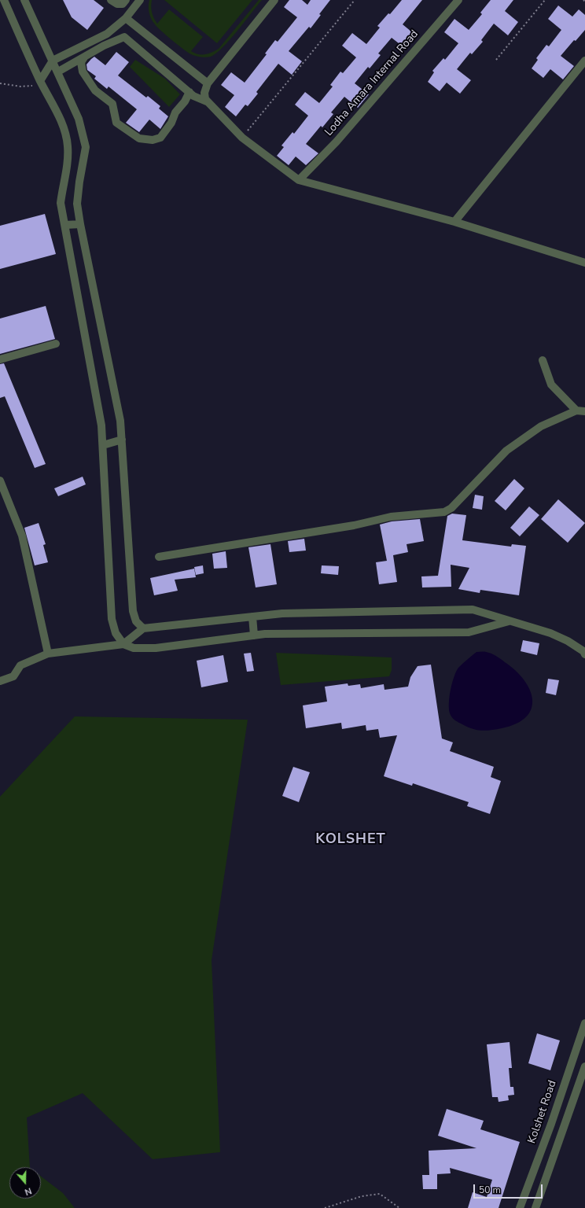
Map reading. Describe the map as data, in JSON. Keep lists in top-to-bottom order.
{
  "streets": {
    "street": ["Lodha Amara Internal Road", "Kolshet Road"]
  },
  "districts": ["KOLSHET"],
  "scale_bar": "50 m",
  "north": "bottom"
}
